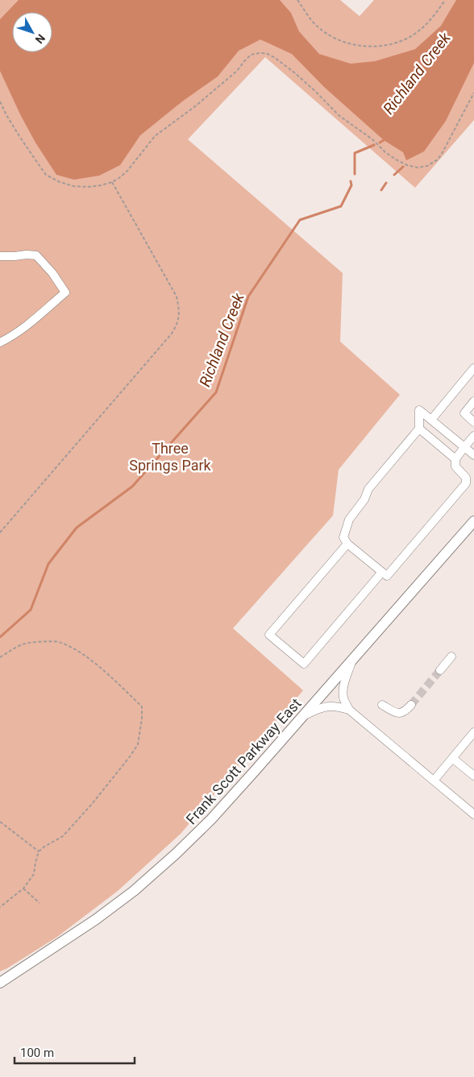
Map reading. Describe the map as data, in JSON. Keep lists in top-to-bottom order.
{
  "streets": {
    "main road": ["Frank Scott Parkway East"]
  },
  "water": ["Richland Creek"],
  "parks": ["Three Springs Park"],
  "scale_bar": "100 m",
  "north": "bottom right"
}
